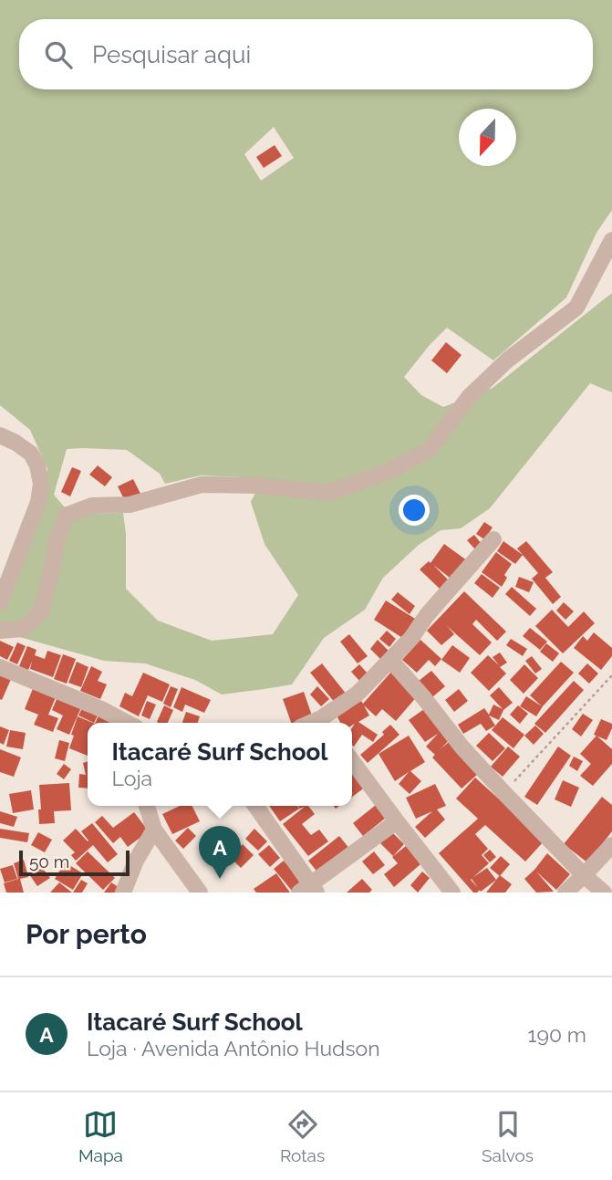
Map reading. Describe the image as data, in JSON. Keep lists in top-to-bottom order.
{
  "scale_bar": "50 m",
  "north": "bottom",
  "page": {
    "search": "Pesquisar aqui",
    "popup": ["Itacaré Surf School", "Loja"],
    "pins": "A",
    "scale": "50 m",
    "heading": "Por perto",
    "list": [
      {
        "mark": "A",
        "name": "Itacaré Surf School",
        "note": "Loja · Avenida Antônio Hudson",
        "value": "190 m"
      }
    ],
    "nav": ["Mapa", "Rotas", "Salvos"]
  }
}
